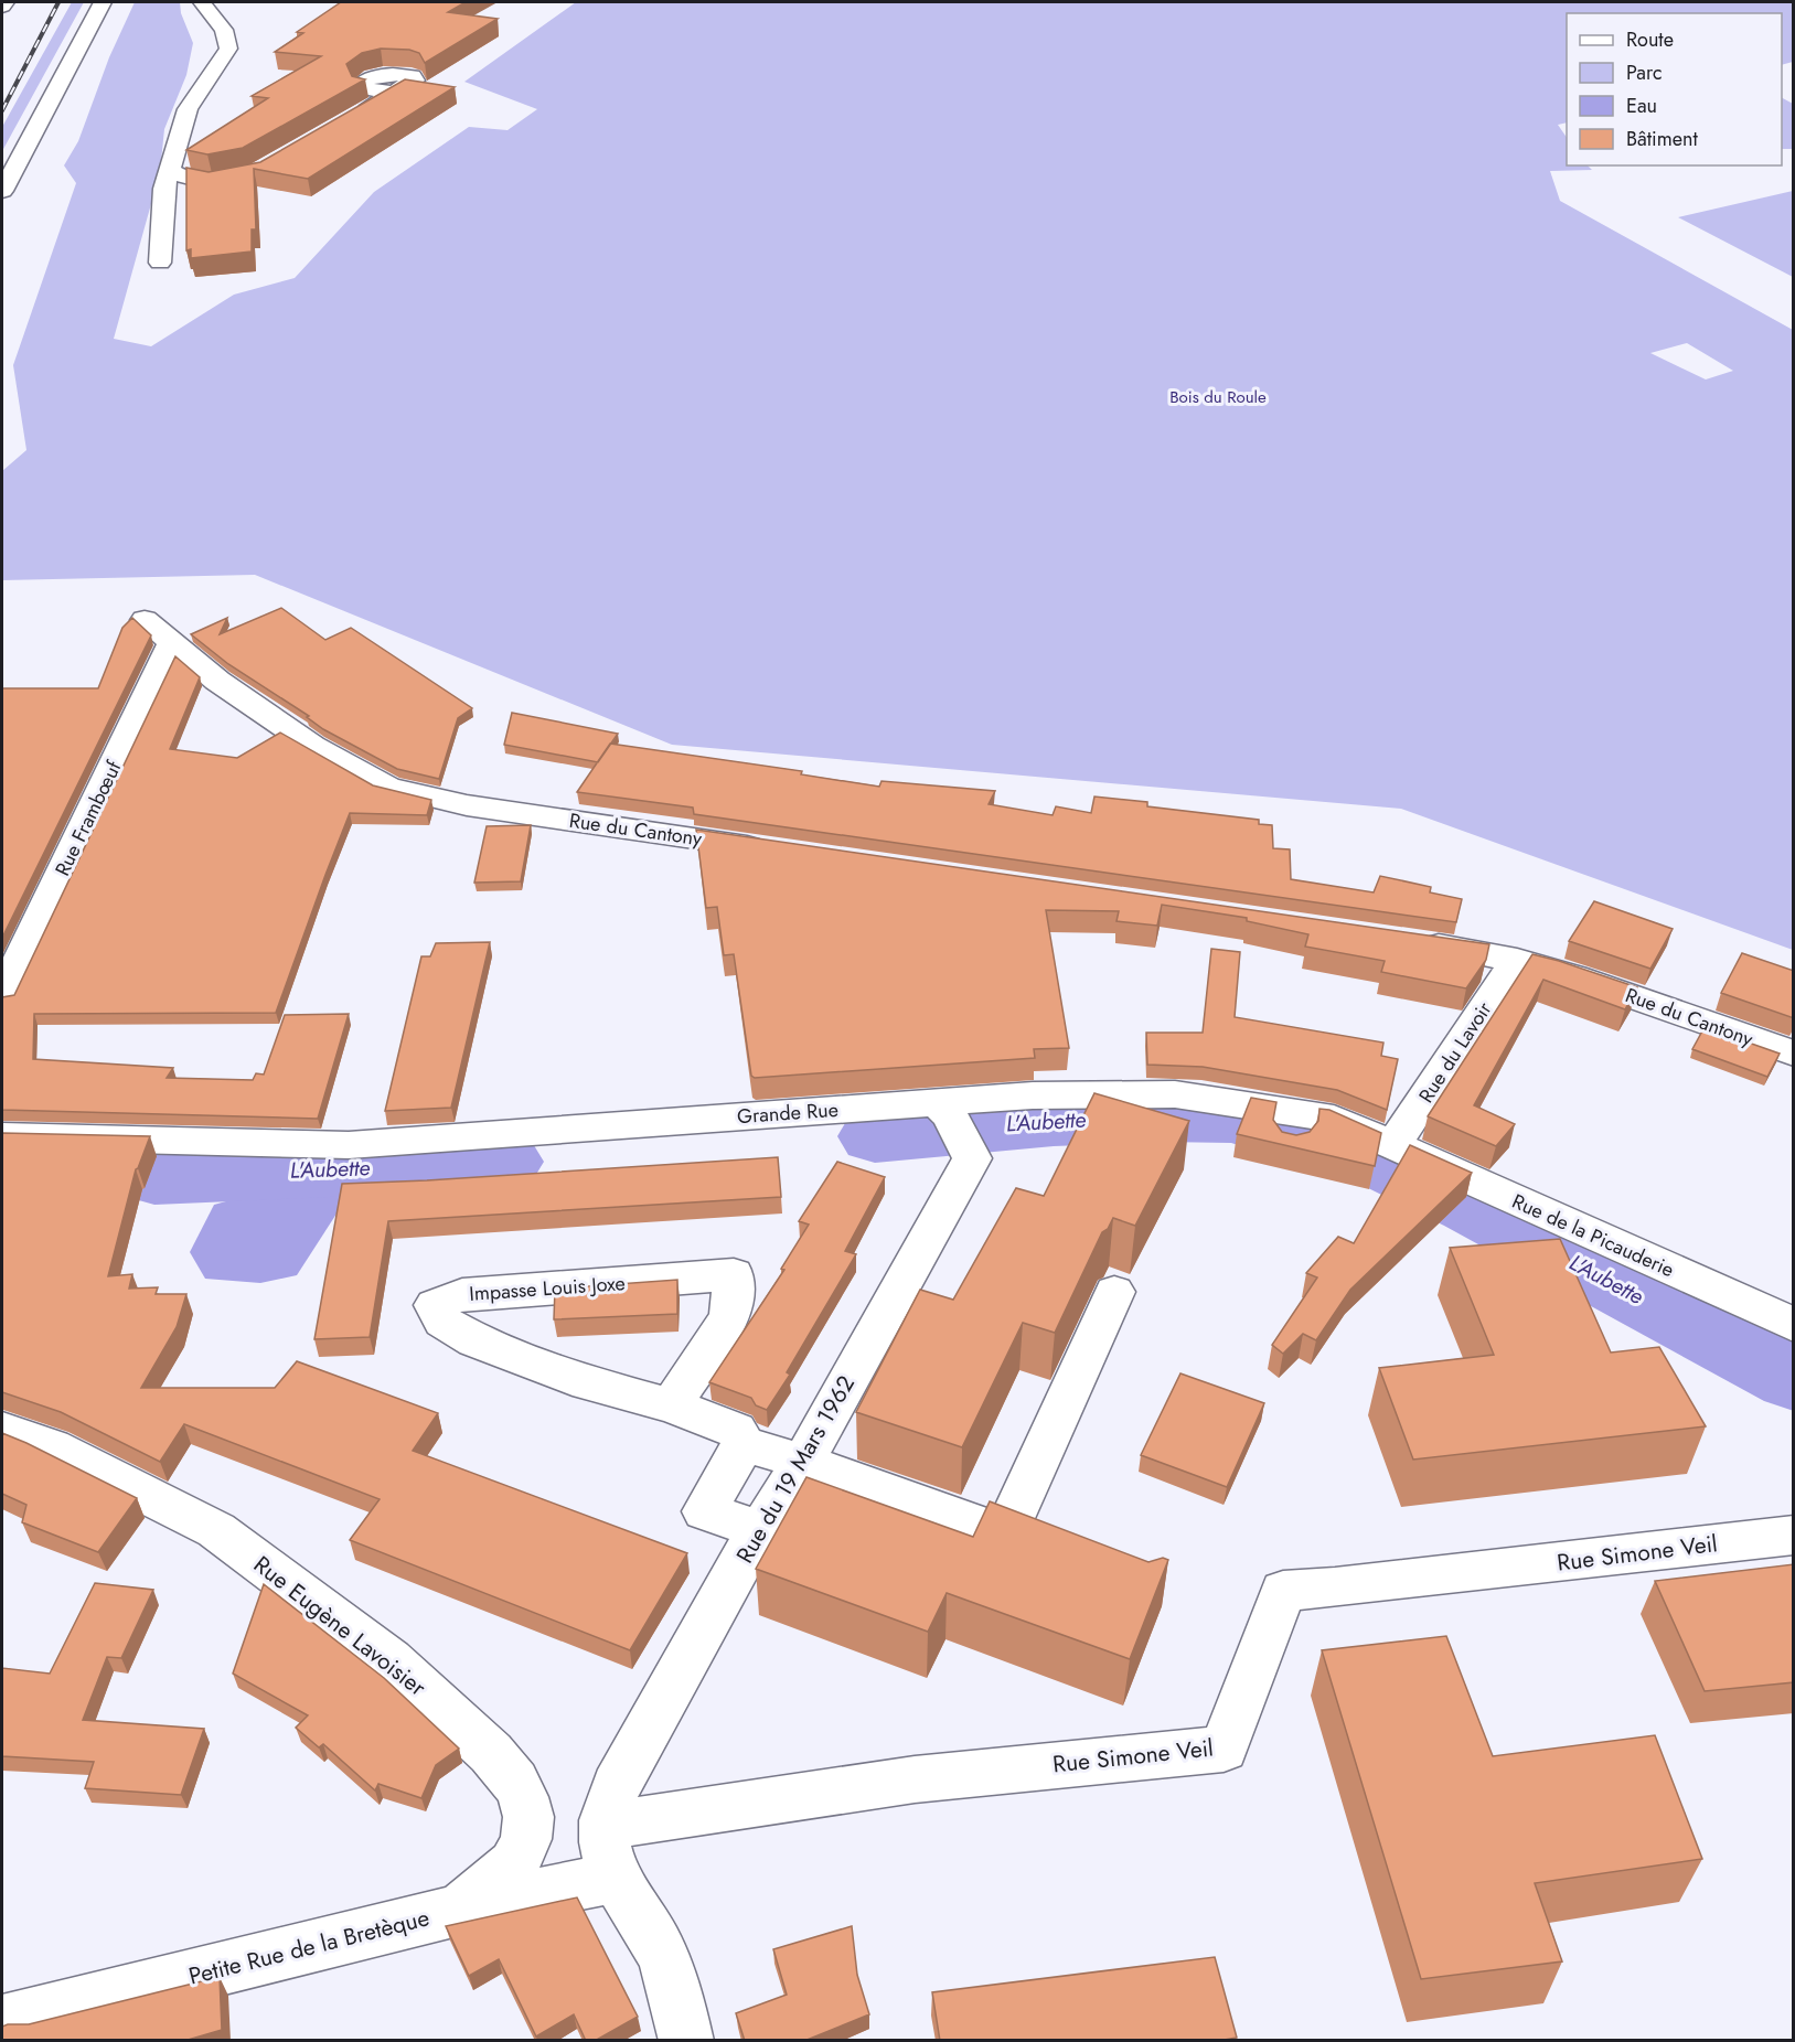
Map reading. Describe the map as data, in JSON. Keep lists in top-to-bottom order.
{
  "streets": {
    "street": [
      "Rue Frambœuf",
      "Rue du Cantony",
      "Rue du Lavoir",
      "Grande Rue",
      "Rue de la Picauderie",
      "Impasse Louis Joxe",
      "Rue du 19 Mars 1962",
      "Rue Simone Veil",
      "Rue Eugène Lavoisier",
      "Petite Rue de la Bretèque"
    ]
  },
  "crossings": [
    ["Rue Frambœuf", "Rue du Cantony"],
    ["Rue du Cantony", "Rue du Lavoir"],
    ["Rue du Lavoir", "Grande Rue"],
    ["Rue du Lavoir", "Rue de la Picauderie"],
    ["Grande Rue", "Rue de la Picauderie"],
    ["Grande Rue", "Rue du 19 Mars 1962"],
    ["Impasse Louis Joxe", "Rue du 19 Mars 1962"],
    ["Rue du 19 Mars 1962", "Rue Simone Veil"],
    ["Rue Eugène Lavoisier", "Petite Rue de la Bretèque"]
  ],
  "water": ["L'Aubette"],
  "parks": ["Bois du Roule"],
  "legend": [
    "Route",
    "Parc",
    "Eau",
    "Bâtiment"
  ]
}
